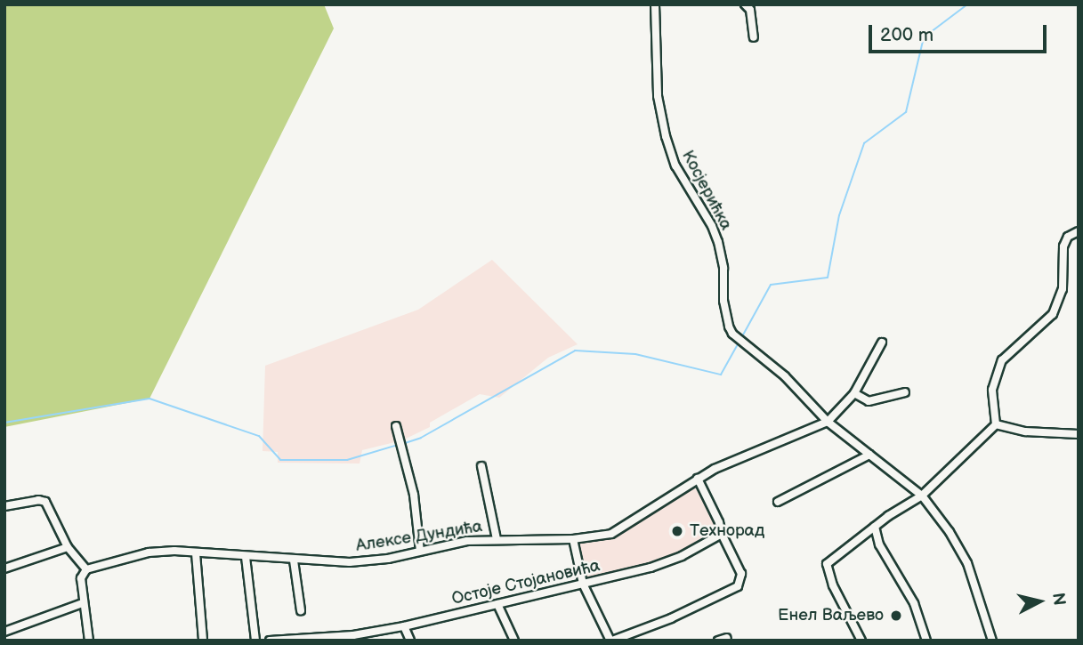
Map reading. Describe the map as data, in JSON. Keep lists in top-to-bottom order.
{
  "streets": {
    "street": ["Косјерићка", "Алексе Дундића", "Остоје Стојановића"]
  },
  "crossings": [
    ["Косјерићка", "Алексе Дундића"]
  ],
  "places": ["Технорад", "Енел Ваљево"],
  "scale_bar": "200 m",
  "north": "right"
}
